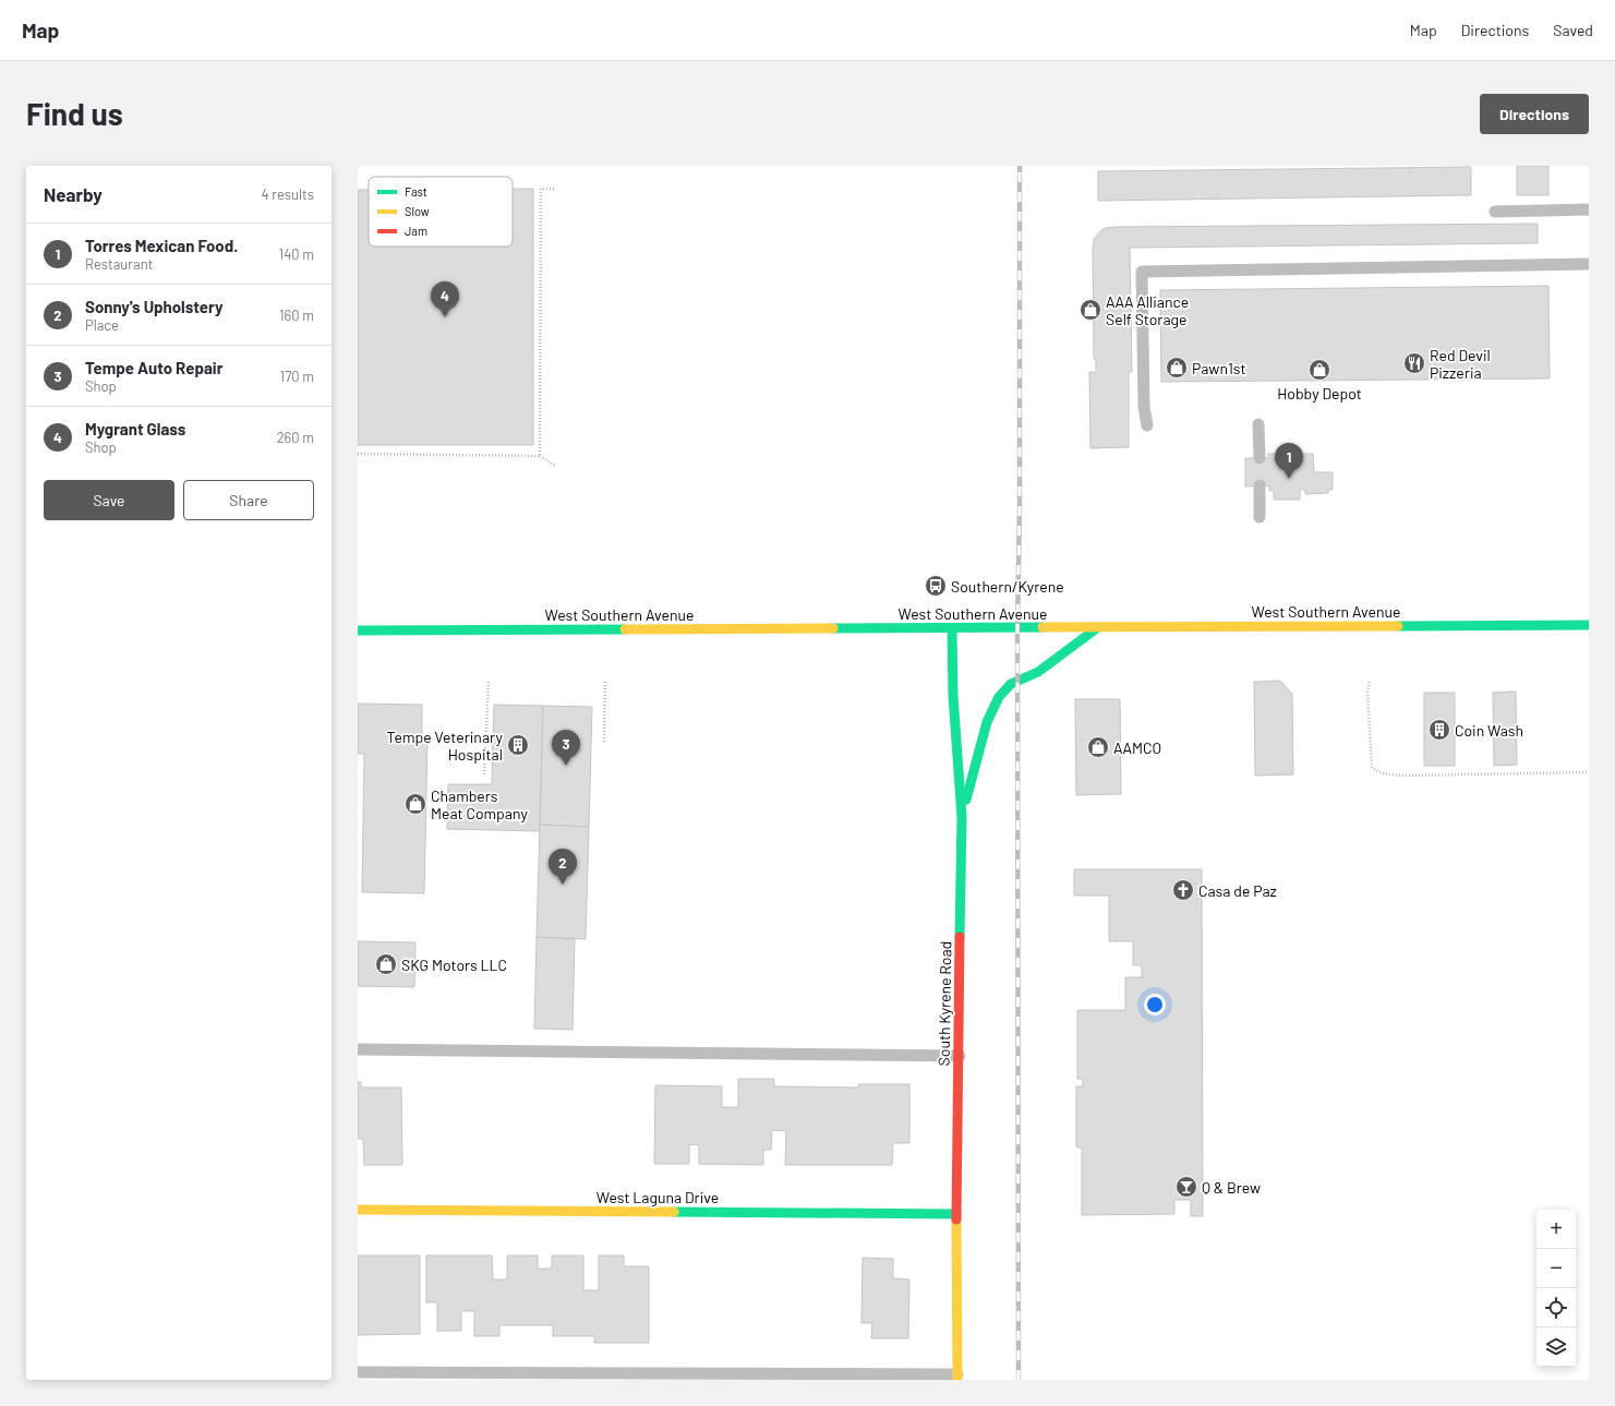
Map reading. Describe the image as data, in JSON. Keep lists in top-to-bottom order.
{
  "streets": {
    "main road": ["West Southern Avenue", "South Kyrene Road", "West Laguna Drive"]
  },
  "crossings": [
    ["West Southern Avenue", "South Kyrene Road"],
    ["South Kyrene Road", "West Laguna Drive"]
  ],
  "places": {
    "shop": [
      "AAA Alliance Self Storage",
      "Pawn1st",
      "Hobby Depot",
      "AAMCO",
      "Chambers Meat Company",
      "SKG Motors LLC"
    ],
    "restaurant": ["Red Devil Pizzeria"],
    "bus stop": ["Southern/Kyrene"],
    "building": ["Coin Wash", "Tempe Veterinary Hospital"],
    "church": ["Casa de Paz"],
    "bar": ["Q & Brew"]
  },
  "legend": ["Fast", "Slow", "Jam"],
  "page": {
    "header": "Map",
    "nav": ["Map", "Directions", "Saved"],
    "buttons": [
      "Directions",
      ["Save", "Share"]
    ],
    "title": "Find us",
    "heading": ["Nearby", "4 results"],
    "list": [
      {
        "mark": "1",
        "name": "Torres Mexican Food.",
        "note": "Restaurant",
        "value": "140 m"
      },
      {
        "mark": "2",
        "name": "Sonny's Upholstery",
        "note": "Place",
        "value": "160 m"
      },
      {
        "mark": "3",
        "name": "Tempe Auto Repair",
        "note": "Shop",
        "value": "170 m"
      },
      {
        "mark": "4",
        "name": "Mygrant Glass",
        "note": "Shop",
        "value": "260 m"
      }
    ],
    "pins": [
      "4",
      "1",
      "3",
      "2"
    ],
    "map_buttons": ["+", "−"]
  }
}
